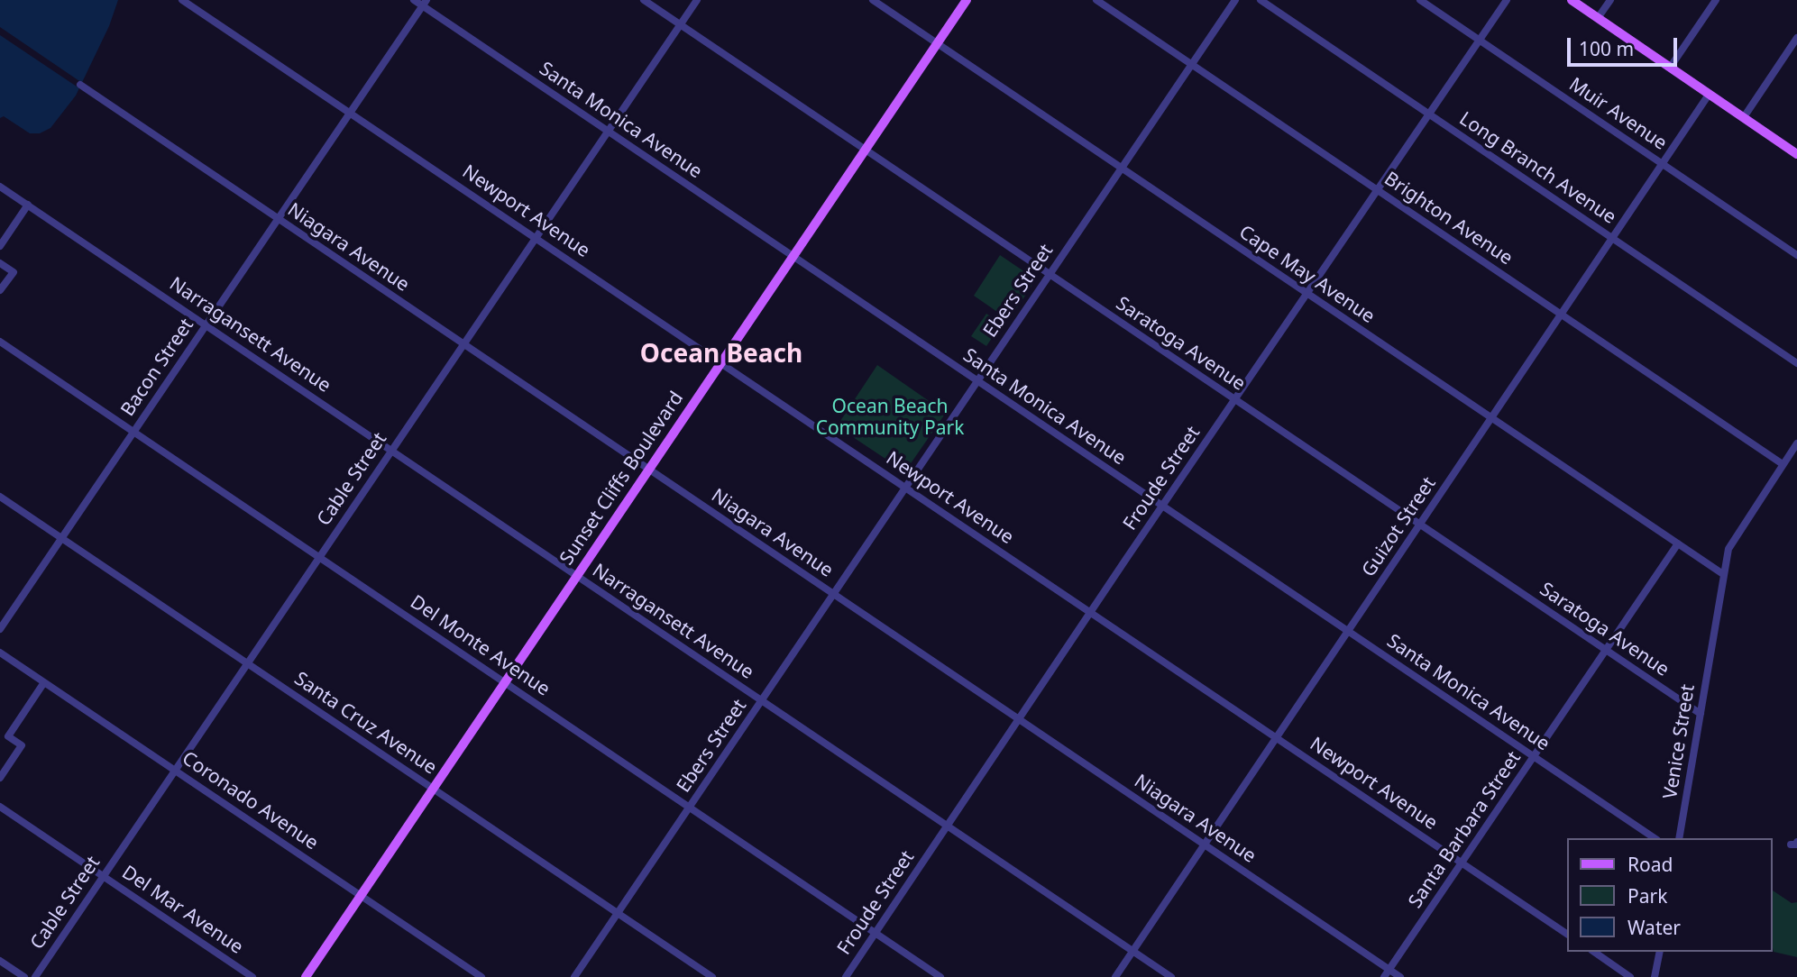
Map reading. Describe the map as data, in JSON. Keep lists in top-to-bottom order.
{
  "streets": {
    "main road": ["Sunset Cliffs Boulevard"],
    "street": [
      "Muir Avenue",
      "Santa Monica Avenue",
      "Long Branch Avenue",
      "Newport Avenue",
      "Brighton Avenue",
      "Niagara Avenue",
      "Cape May Avenue",
      "Ebers Street",
      "Narragansett Avenue",
      "Saratoga Avenue",
      "Bacon Street",
      "Froude Street",
      "Cable Street",
      "Guizot Street",
      "Del Monte Avenue",
      "Santa Cruz Avenue",
      "Venice Street",
      "Coronado Avenue",
      "Santa Barbara Street",
      "Del Mar Avenue"
    ]
  },
  "crossings": [
    ["Muir Avenue", "Froude Street"],
    ["Muir Avenue", "Guizot Street"],
    ["Santa Monica Avenue", "Ebers Street"],
    ["Santa Monica Avenue", "Bacon Street"],
    ["Santa Monica Avenue", "Sunset Cliffs Boulevard"],
    ["Santa Monica Avenue", "Froude Street"],
    ["Santa Monica Avenue", "Cable Street"],
    ["Santa Monica Avenue", "Guizot Street"],
    ["Santa Monica Avenue", "Santa Barbara Street"],
    ["Long Branch Avenue", "Froude Street"],
    ["Long Branch Avenue", "Guizot Street"],
    ["Newport Avenue", "Ebers Street"],
    ["Newport Avenue", "Bacon Street"],
    ["Newport Avenue", "Sunset Cliffs Boulevard"],
    ["Newport Avenue", "Froude Street"],
    ["Newport Avenue", "Cable Street"],
    ["Newport Avenue", "Guizot Street"],
    ["Newport Avenue", "Santa Barbara Street"],
    ["Brighton Avenue", "Ebers Street"],
    ["Brighton Avenue", "Froude Street"],
    ["Brighton Avenue", "Guizot Street"],
    ["Brighton Avenue", "Venice Street"],
    ["Niagara Avenue", "Ebers Street"],
    ["Niagara Avenue", "Bacon Street"],
    ["Niagara Avenue", "Sunset Cliffs Boulevard"],
    ["Niagara Avenue", "Froude Street"],
    ["Niagara Avenue", "Cable Street"],
    ["Niagara Avenue", "Guizot Street"],
    ["Niagara Avenue", "Santa Barbara Street"],
    ["Cape May Avenue", "Ebers Street"],
    ["Cape May Avenue", "Sunset Cliffs Boulevard"],
    ["Cape May Avenue", "Froude Street"],
    ["Cape May Avenue", "Guizot Street"],
    ["Cape May Avenue", "Venice Street"],
    ["Cape May Avenue", "Santa Barbara Street"],
    ["Ebers Street", "Narragansett Avenue"],
    ["Ebers Street", "Saratoga Avenue"],
    ["Ebers Street", "Del Monte Avenue"],
    ["Ebers Street", "Santa Cruz Avenue"],
    ["Narragansett Avenue", "Bacon Street"],
    ["Narragansett Avenue", "Sunset Cliffs Boulevard"],
    ["Narragansett Avenue", "Froude Street"],
    ["Narragansett Avenue", "Cable Street"],
    ["Narragansett Avenue", "Guizot Street"],
    ["Saratoga Avenue", "Sunset Cliffs Boulevard"],
    ["Saratoga Avenue", "Froude Street"],
    ["Saratoga Avenue", "Cable Street"],
    ["Saratoga Avenue", "Guizot Street"],
    ["Saratoga Avenue", "Venice Street"],
    ["Saratoga Avenue", "Santa Barbara Street"],
    ["Bacon Street", "Del Monte Avenue"],
    ["Bacon Street", "Santa Cruz Avenue"],
    ["Sunset Cliffs Boulevard", "Del Monte Avenue"],
    ["Sunset Cliffs Boulevard", "Santa Cruz Avenue"],
    ["Sunset Cliffs Boulevard", "Coronado Avenue"],
    ["Froude Street", "Del Monte Avenue"],
    ["Cable Street", "Del Monte Avenue"],
    ["Cable Street", "Santa Cruz Avenue"],
    ["Cable Street", "Coronado Avenue"],
    ["Cable Street", "Del Mar Avenue"]
  ],
  "districts": ["Ocean Beach"],
  "parks": ["Ocean Beach Community Park"],
  "legend": ["Road", "Park", "Water"],
  "scale_bar": "100 m"
}
